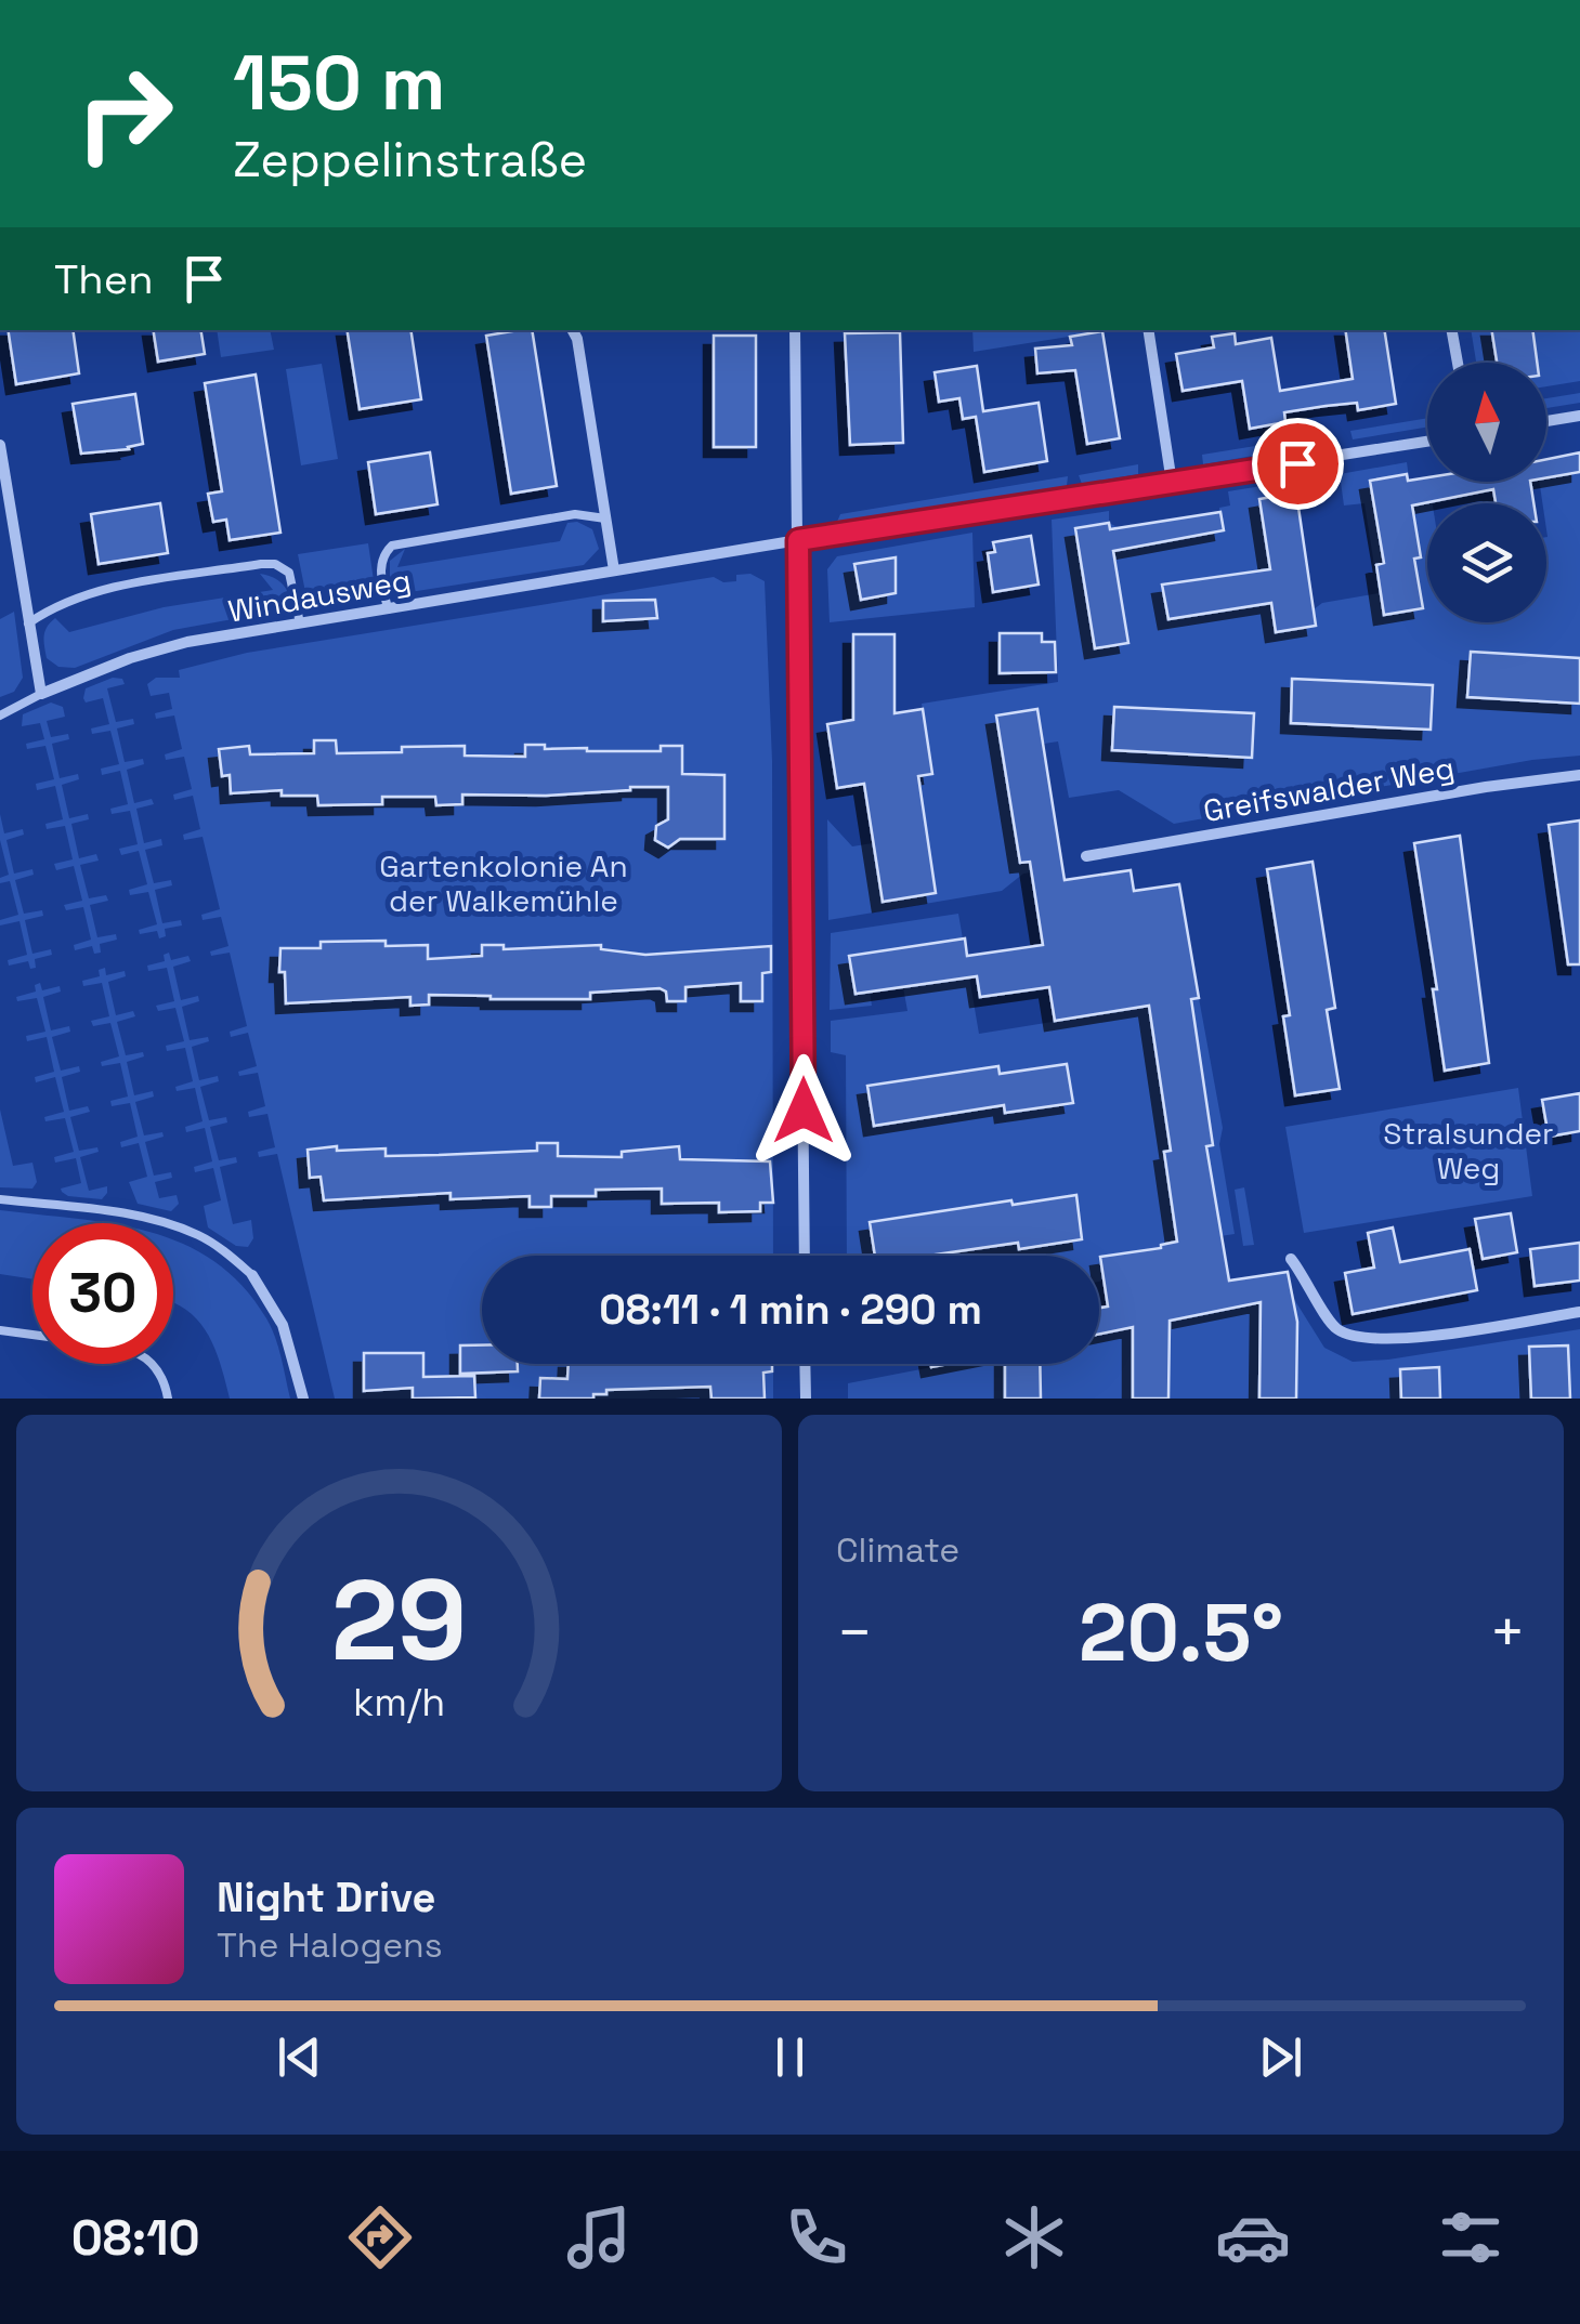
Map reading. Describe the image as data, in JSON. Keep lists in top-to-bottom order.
{
  "streets": {
    "street": ["Windausweg", "Greifswalder Weg"]
  },
  "parks": ["Gartenkolonie An der Walkemühle", "Stralsunder Weg"],
  "north": "top",
  "page": {
    "turn": ["150 m", "Zeppelinstraße"],
    "then": "Then",
    "limit": "30",
    "trip": "08:11 · 1 min · 290 m",
    "tile": "Climate",
    "heat": ["−", "20.5°", "+"],
    "song": ["Night Drive", "The Halogens"],
    "tabs": "08:10",
    "gauge": ["29", "km/h"]
  }
}
